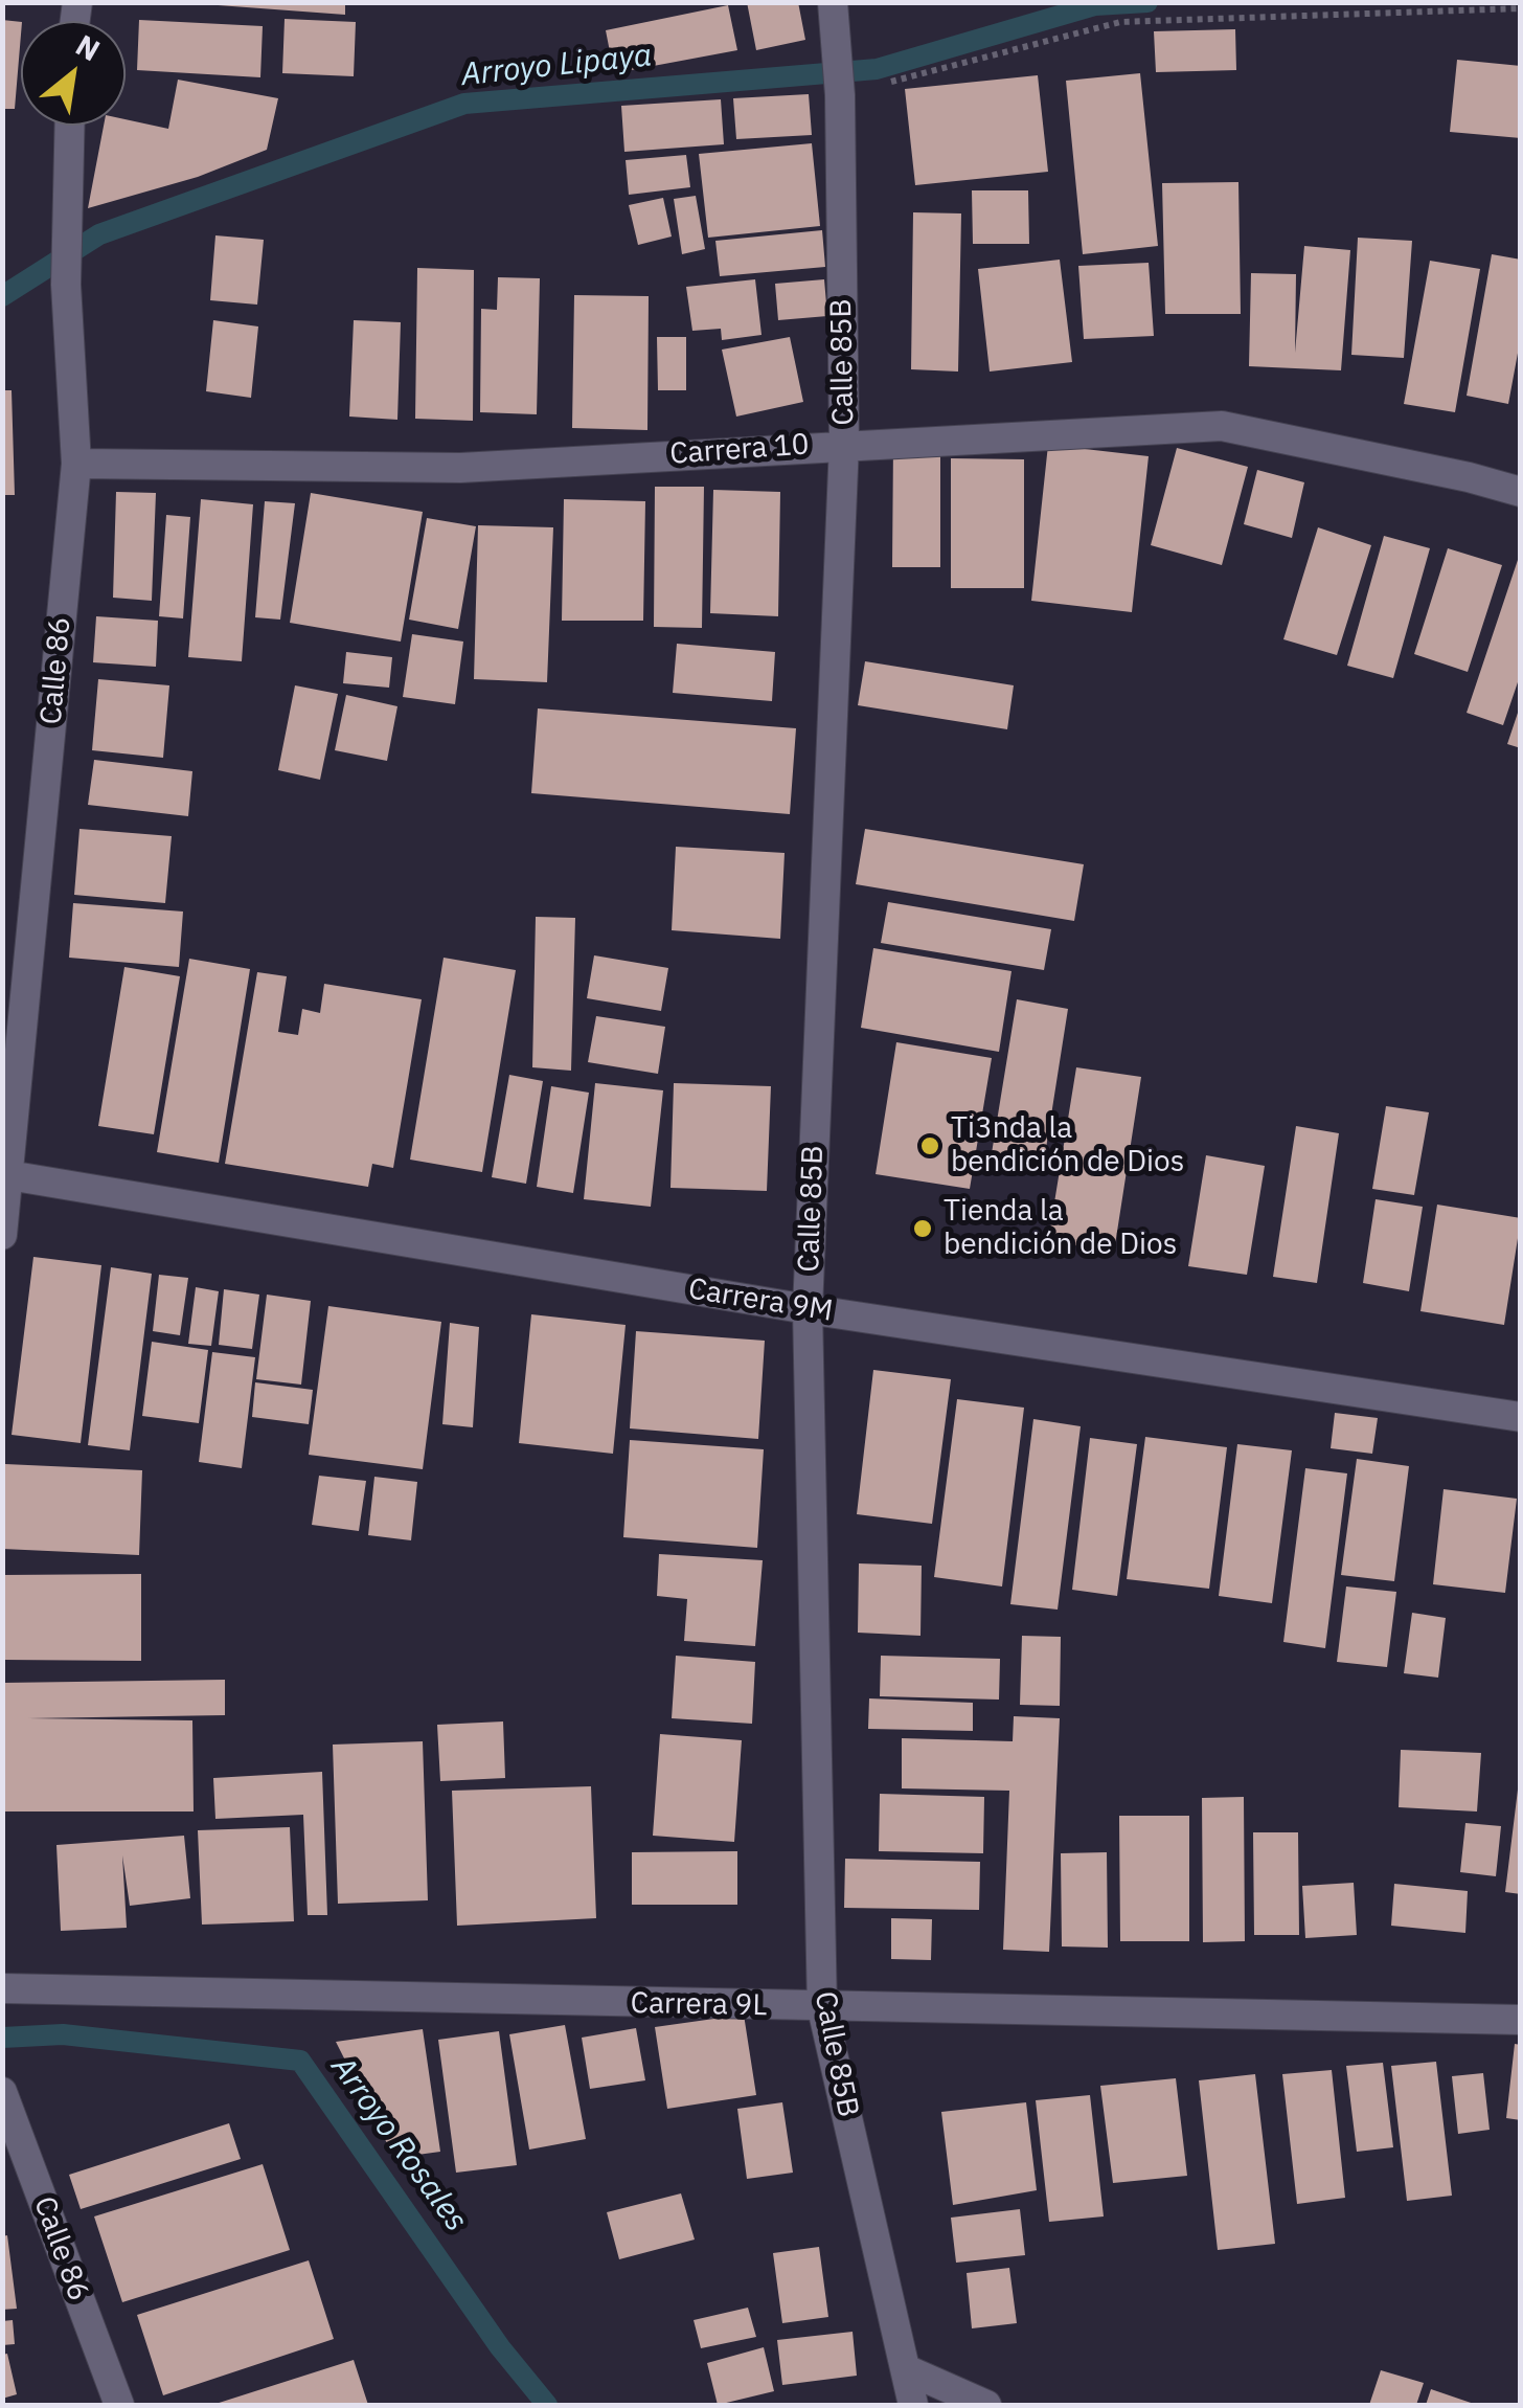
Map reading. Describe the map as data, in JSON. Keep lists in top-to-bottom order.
{
  "streets": {
    "street": [
      "Calle 85B",
      "Carrera 10",
      "Calle 86",
      "Carrera 9M",
      "Carrera 9L"
    ]
  },
  "crossings": [
    ["Calle 85B", "Carrera 10"],
    ["Calle 85B", "Carrera 9M"],
    ["Calle 85B", "Carrera 9L"],
    ["Carrera 10", "Calle 86"],
    ["Calle 86", "Carrera 9M"]
  ],
  "water": ["Arroyo Lipaya", "Arroyo Rosales"],
  "places": ["Ti3nda la bendición de Dios", "Tienda la bendición de Dios"],
  "north": "top right"
}
